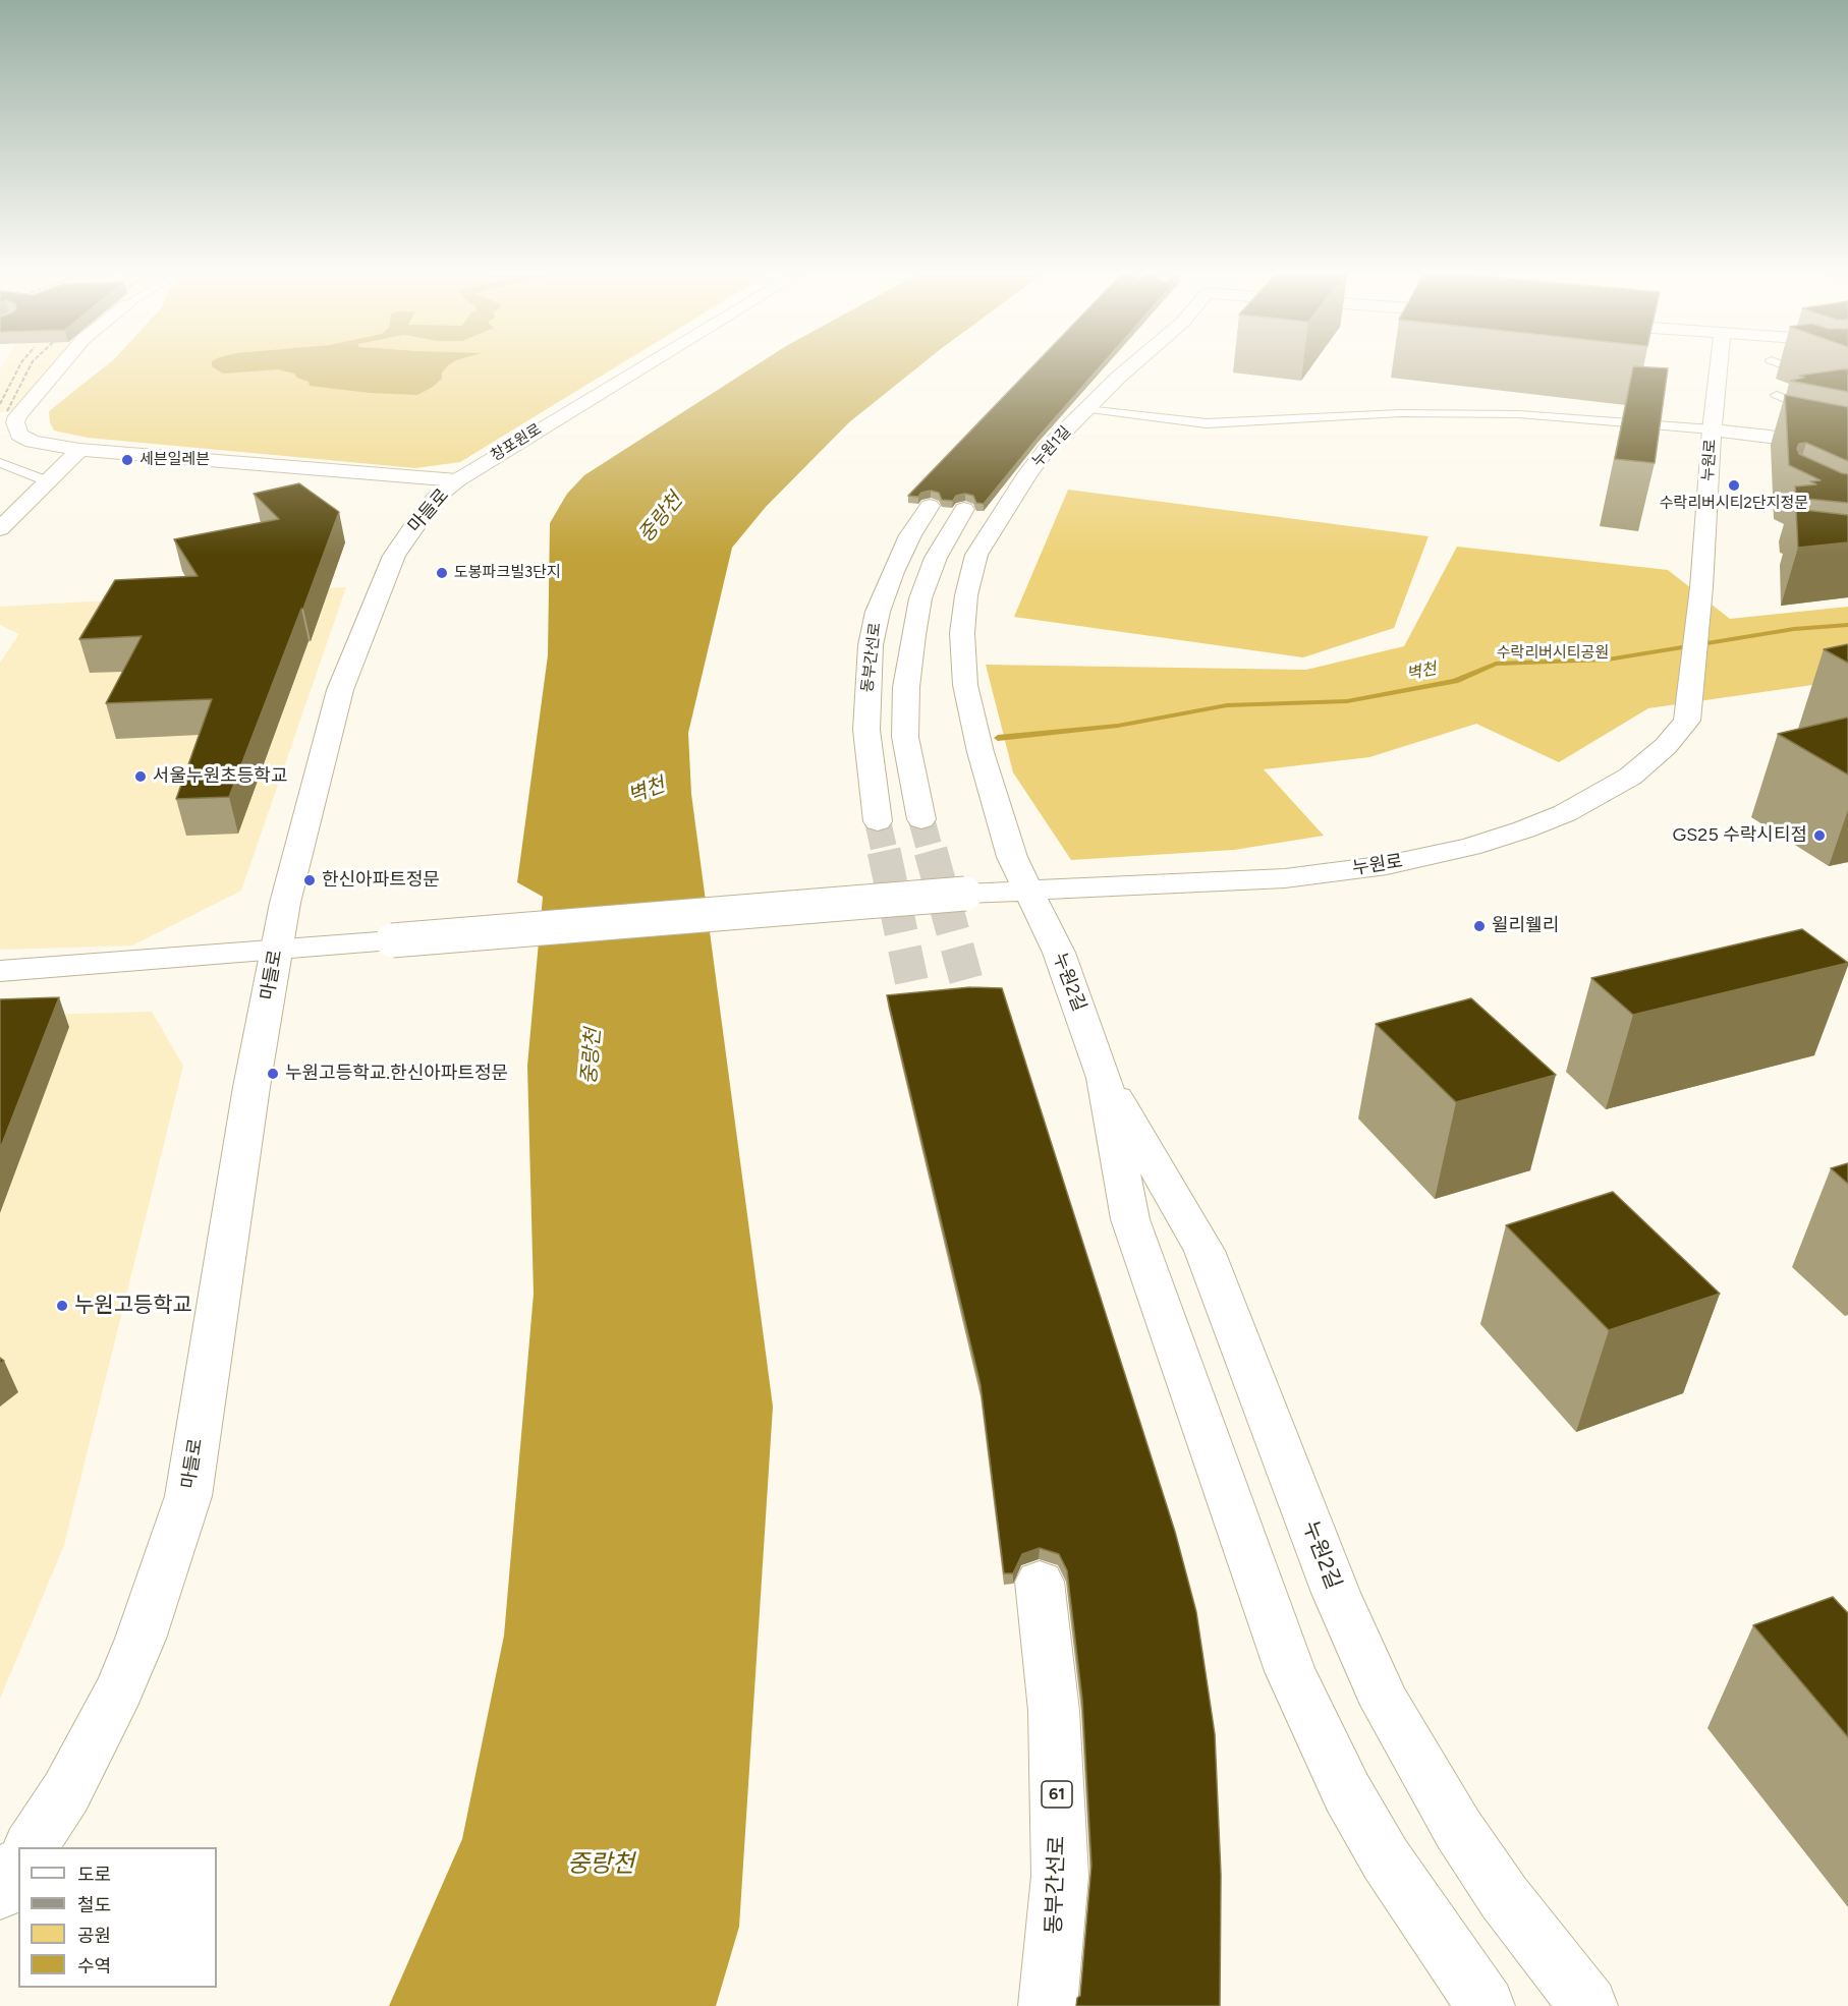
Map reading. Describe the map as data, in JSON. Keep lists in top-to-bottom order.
{
  "streets": {
    "main road": [
      "창포원로",
      "누원1길",
      "누원로",
      "마들로",
      "동부간선로",
      "누원2길",
      "61"
    ]
  },
  "crossings": [
    ["창포원로", "마들로"],
    ["누원1길", "누원로"],
    ["누원1길", "누원2길"],
    ["누원로", "마들로"],
    ["누원로", "누원2길"]
  ],
  "water": ["중랑천", "벽천"],
  "parks": ["수락리버시티공원"],
  "places": [
    "세븐일레븐",
    "수락리버시티2단지정문",
    "도봉파크빌3단지",
    "서울누원초등학교",
    "GS25 수락시티점",
    "한신아파트정문",
    "윌리웰리",
    "누원고등학교.한신아파트정문",
    "누원고등학교"
  ],
  "legend": [
    "도로",
    "철도",
    "공원",
    "수역"
  ]
}
